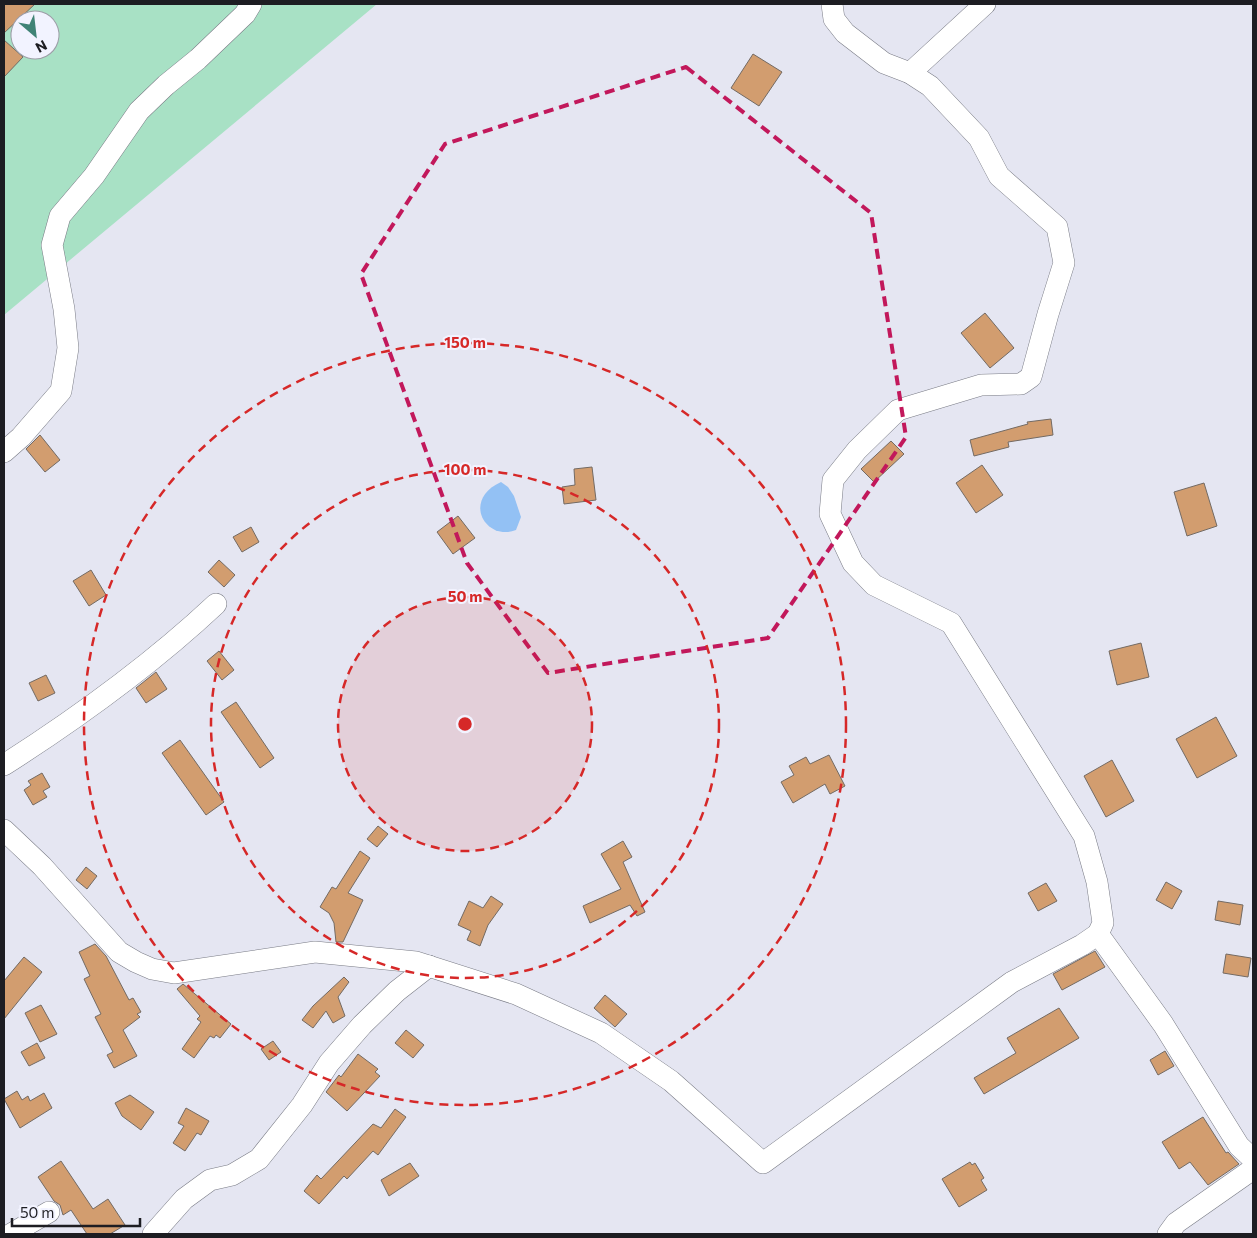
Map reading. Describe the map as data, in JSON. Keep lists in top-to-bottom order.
{
  "scale_bar": "50 m",
  "north": "bottom right",
  "rings": ["150 m", "100 m", "50 m"]
}
